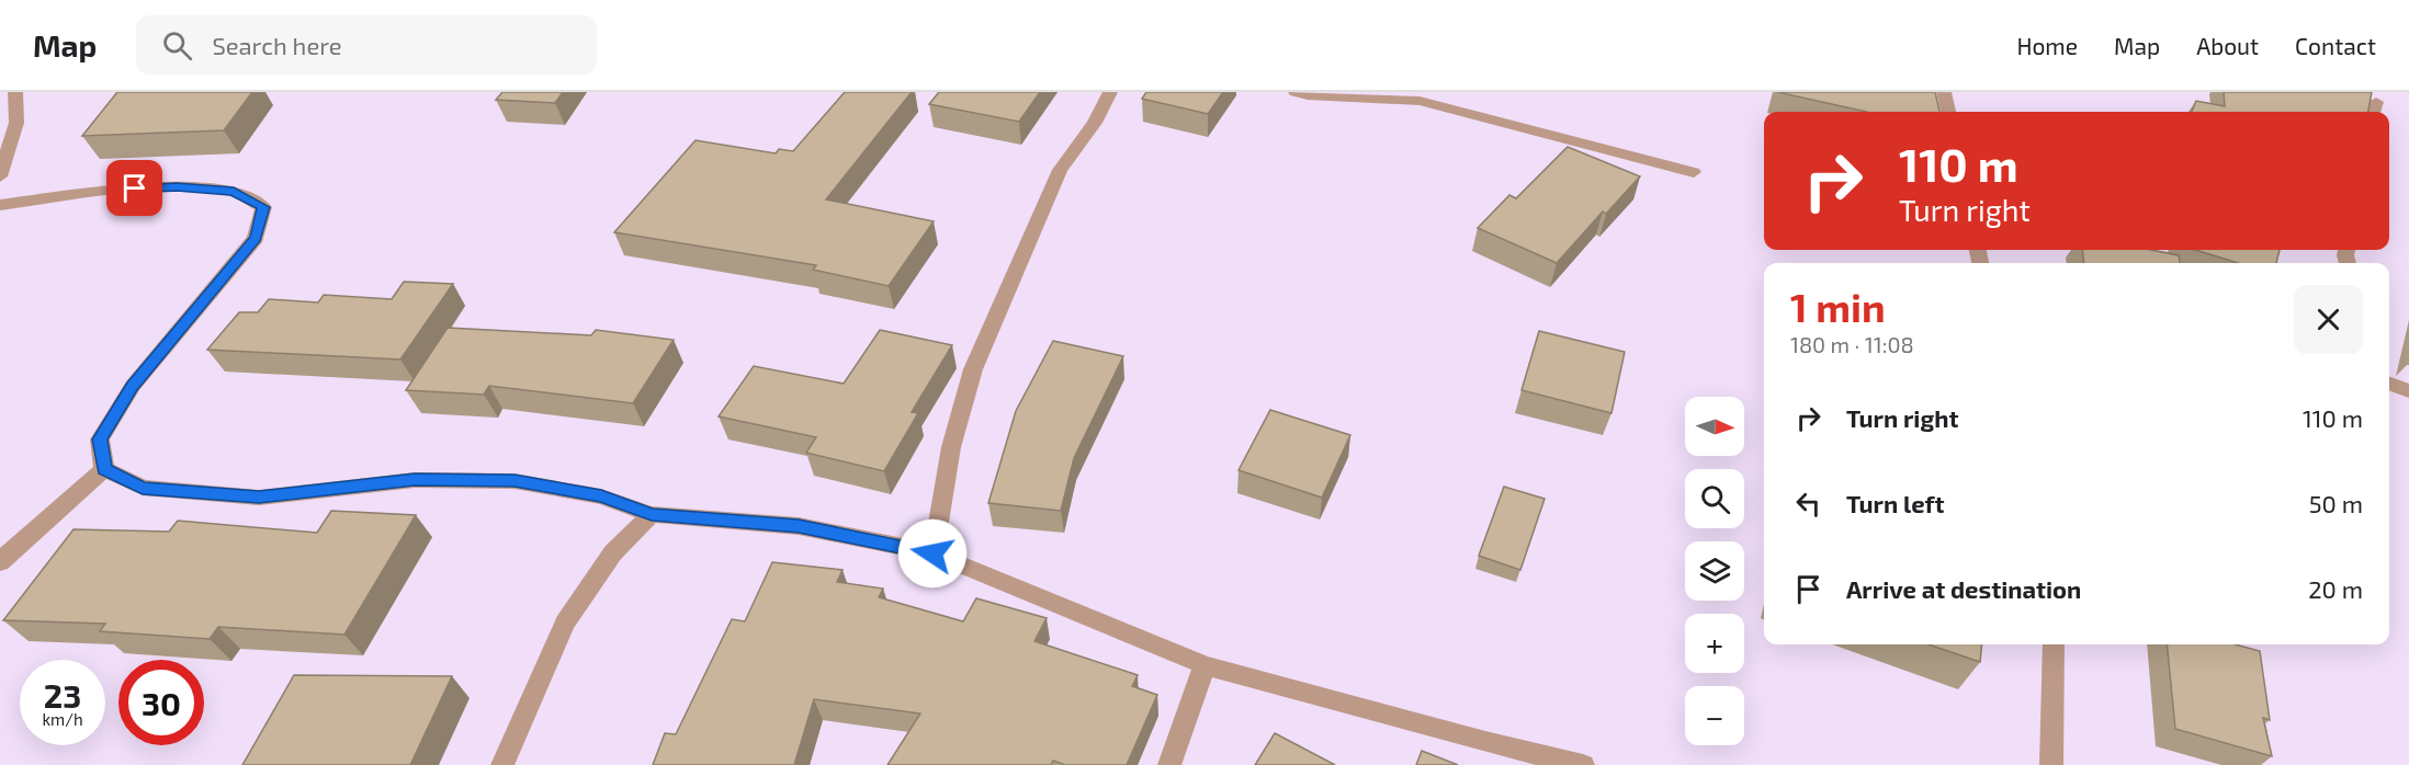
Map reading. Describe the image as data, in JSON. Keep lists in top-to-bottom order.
{
  "north": "right",
  "page": {
    "header": "Map",
    "search": "Search here",
    "nav": [
      "Home",
      "Map",
      "About",
      "Contact"
    ],
    "turn": ["110 m", "Turn right"],
    "heading": ["1 min", "180 m · 11:08"],
    "list": [
      {
        "name": "Turn right",
        "value": "110 m"
      },
      {
        "name": "Turn left",
        "value": "50 m"
      },
      {
        "name": "Arrive at destination",
        "value": "20 m"
      }
    ],
    "map_buttons": ["+", "−"],
    "speed": "23 km/h",
    "limit": "30"
  }
}
